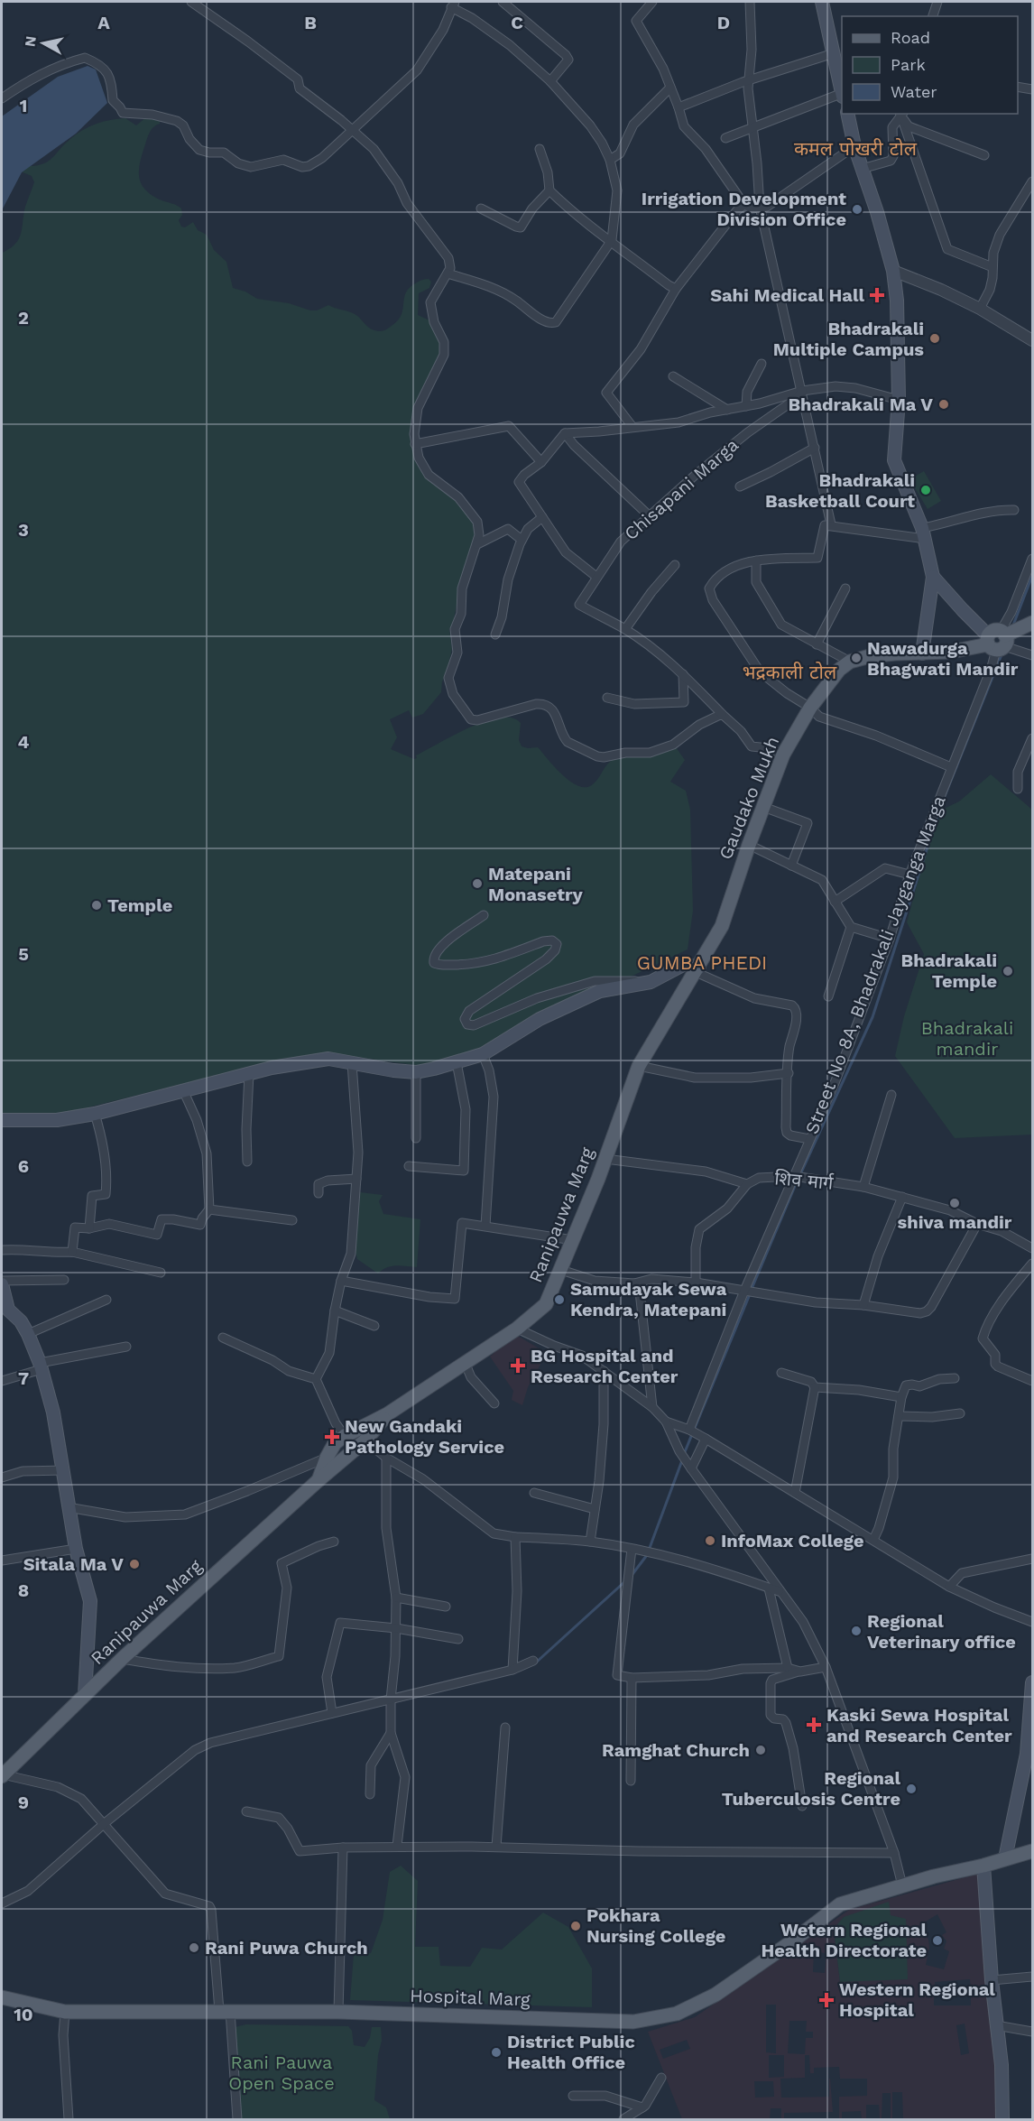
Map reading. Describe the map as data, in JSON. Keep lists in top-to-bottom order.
{
  "streets": {
    "main road": ["Gaudako Mukh", "Ranipauwa Marg", "Hospital Marg"],
    "street": ["Chisapani Marga", "Street No 8A, Bhadrakali Jayganga Marga", "शिव मार्ग"]
  },
  "crossings": [
    ["Gaudako Mukh", "Ranipauwa Marg"],
    ["Street No 8A, Bhadrakali Jayganga Marga", "शिव मार्ग"]
  ],
  "districts": ["कमल पोखरी टोल", "भद्रकाली टोल", "GUMBA PHEDI"],
  "parks": ["Bhadrakali mandir", "Rani Pauwa Open Space"],
  "places": {
    "other": [
      "Irrigation Development Division Office",
      "Bhadrakali Multiple Campus",
      "Bhadrakali Ma V",
      "Bhadrakali Basketball Court",
      "Nawadurga Bhagwati Mandir",
      "Matepani Monasetry",
      "Temple",
      "Bhadrakali Temple",
      "shiva mandir",
      "Samudayak Sewa Kendra, Matepani",
      "InfoMax College",
      "Sitala Ma V",
      "Regional Veterinary office",
      "Ramghat Church",
      "Regional Tuberculosis Centre",
      "Pokhara Nursing College",
      "Wetern Regional Health Directorate",
      "Rani Puwa Church",
      "District Public Health Office"
    ],
    "health": [
      "Sahi Medical Hall",
      "BG Hospital and Research Center",
      "New Gandaki Pathology Service",
      "Kaski Sewa Hospital and Research Center",
      "Western Regional Hospital"
    ]
  },
  "legend": ["Road", "Park", "Water"],
  "north": "left",
  "grid": {
    "columns": [
      "A",
      "B",
      "C",
      "D"
    ],
    "rows": [
      "1",
      "2",
      "3",
      "4",
      "5",
      "6",
      "7",
      "8",
      "9",
      "10"
    ]
  }
}
